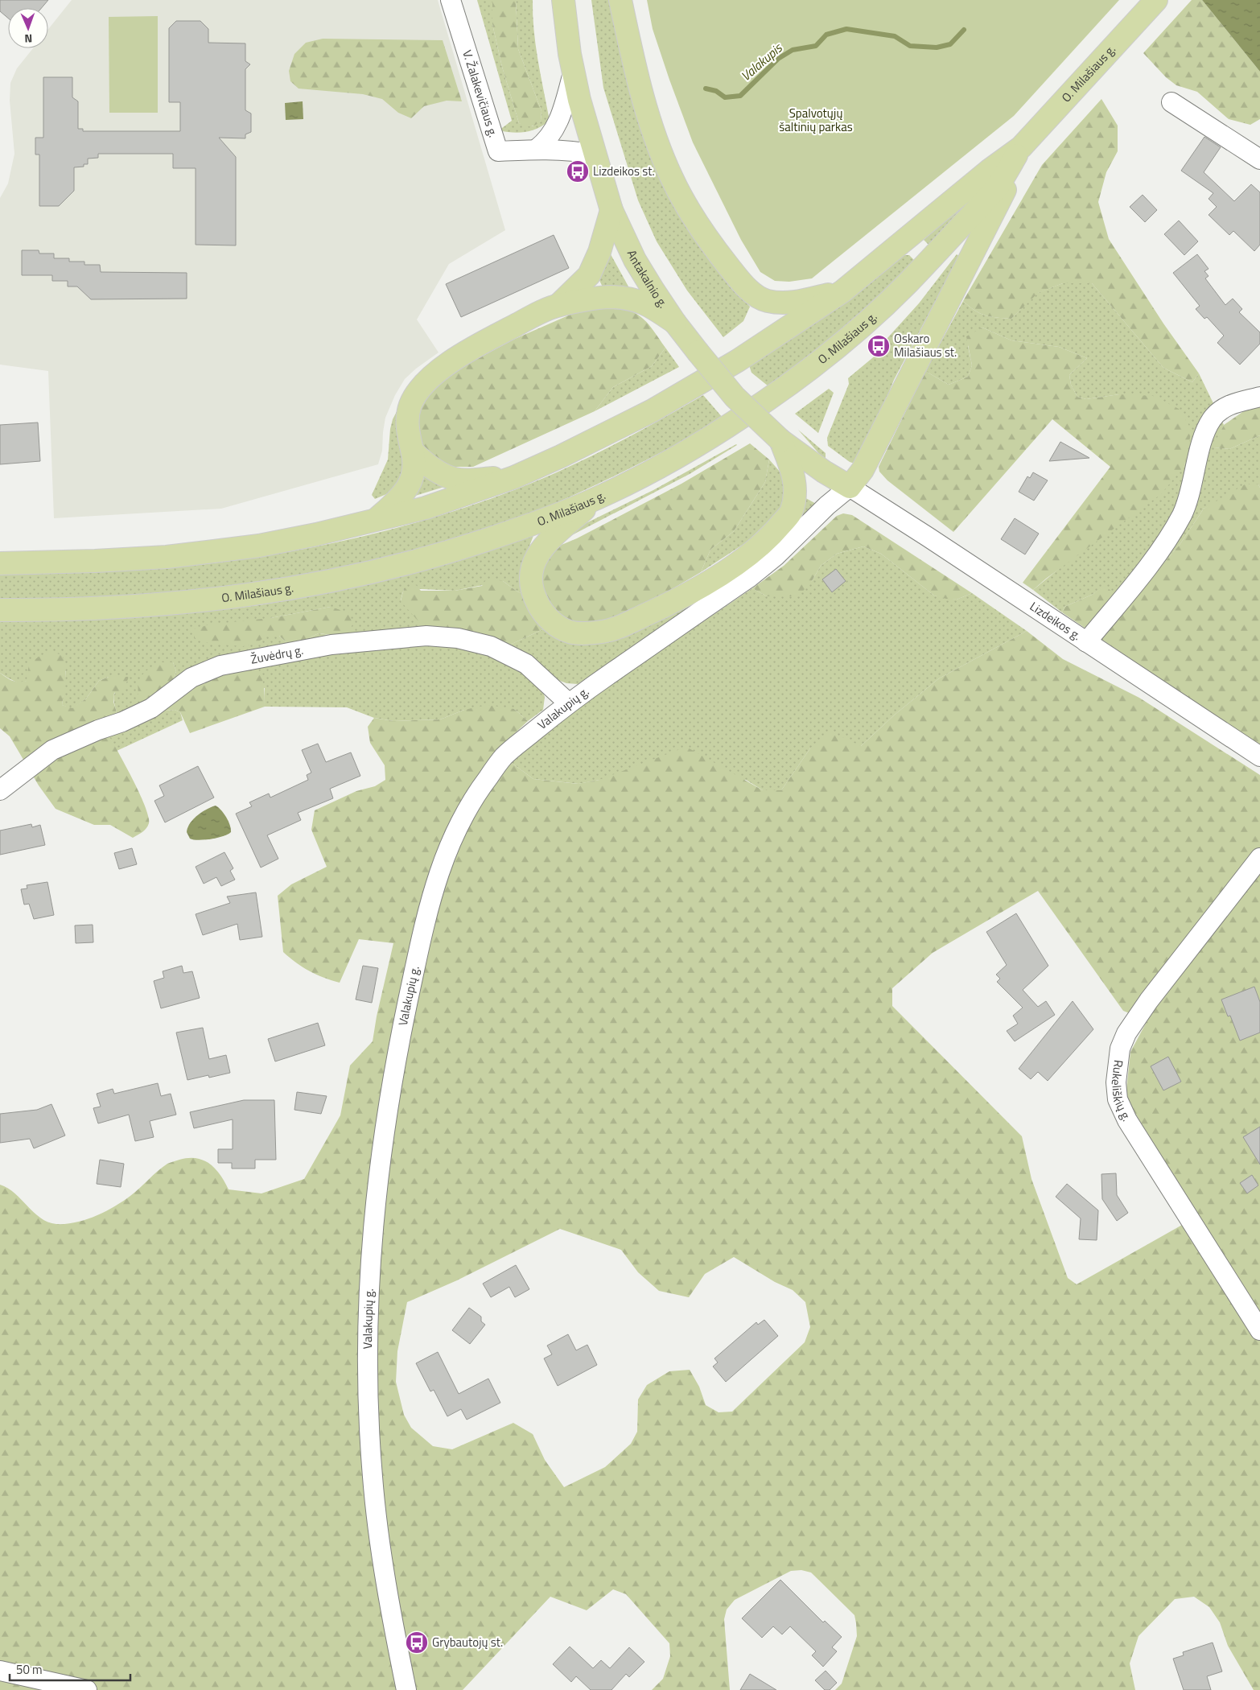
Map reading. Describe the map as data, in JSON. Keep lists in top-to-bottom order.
{
  "streets": {
    "main road": ["O. Milašiaus g.", "Antakalnio g."],
    "street": [
      "V. Žalakevičiaus g.",
      "Lizdeikos g.",
      "Žuvėdrų g.",
      "Valakupių g.",
      "Rukeliškių g."
    ]
  },
  "crossings": [
    ["V. Žalakevičiaus g.", "Antakalnio g."],
    ["Antakalnio g.", "Lizdeikos g."],
    ["Antakalnio g.", "Valakupių g."],
    ["Lizdeikos g.", "Valakupių g."],
    ["Žuvėdrų g.", "Valakupių g."]
  ],
  "water": ["Valakupis"],
  "parks": ["Spalvotųjų šaltinių parkas"],
  "places": {
    "bus stop": ["Lizdeikos st.", "Oskaro Milašiaus st.", "Grybautojų st."]
  },
  "scale_bar": "50 m",
  "north": "bottom"
}
